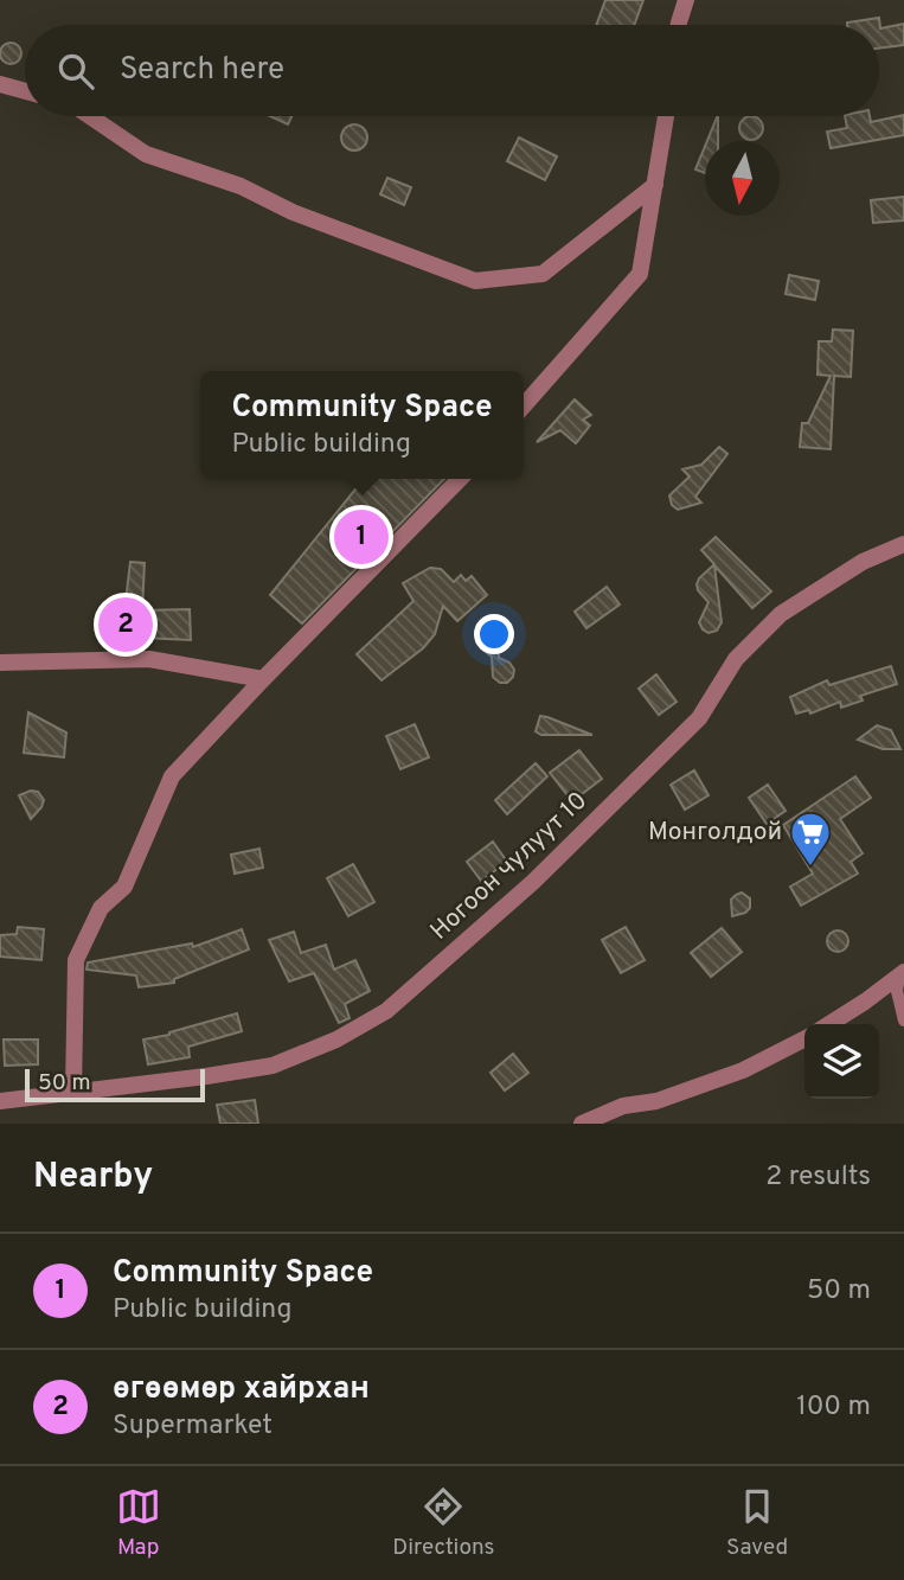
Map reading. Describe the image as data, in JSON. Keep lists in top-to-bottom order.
{
  "streets": {
    "street": ["Ногоон чулуут 10"]
  },
  "places": {
    "supermarket": ["Монголдой"]
  },
  "scale_bar": "50 m",
  "north": "bottom",
  "page": {
    "search": "Search here",
    "popup": ["Community Space", "Public building"],
    "pins": ["1", "2"],
    "scale": "50 m",
    "heading": ["Nearby", "2 results"],
    "list": [
      {
        "mark": "1",
        "name": "Community Space",
        "note": "Public building",
        "value": "50 m"
      },
      {
        "mark": "2",
        "name": "өгөөмөр хайрхан",
        "note": "Supermarket",
        "value": "100 m"
      }
    ],
    "nav": ["Map", "Directions", "Saved"]
  }
}
